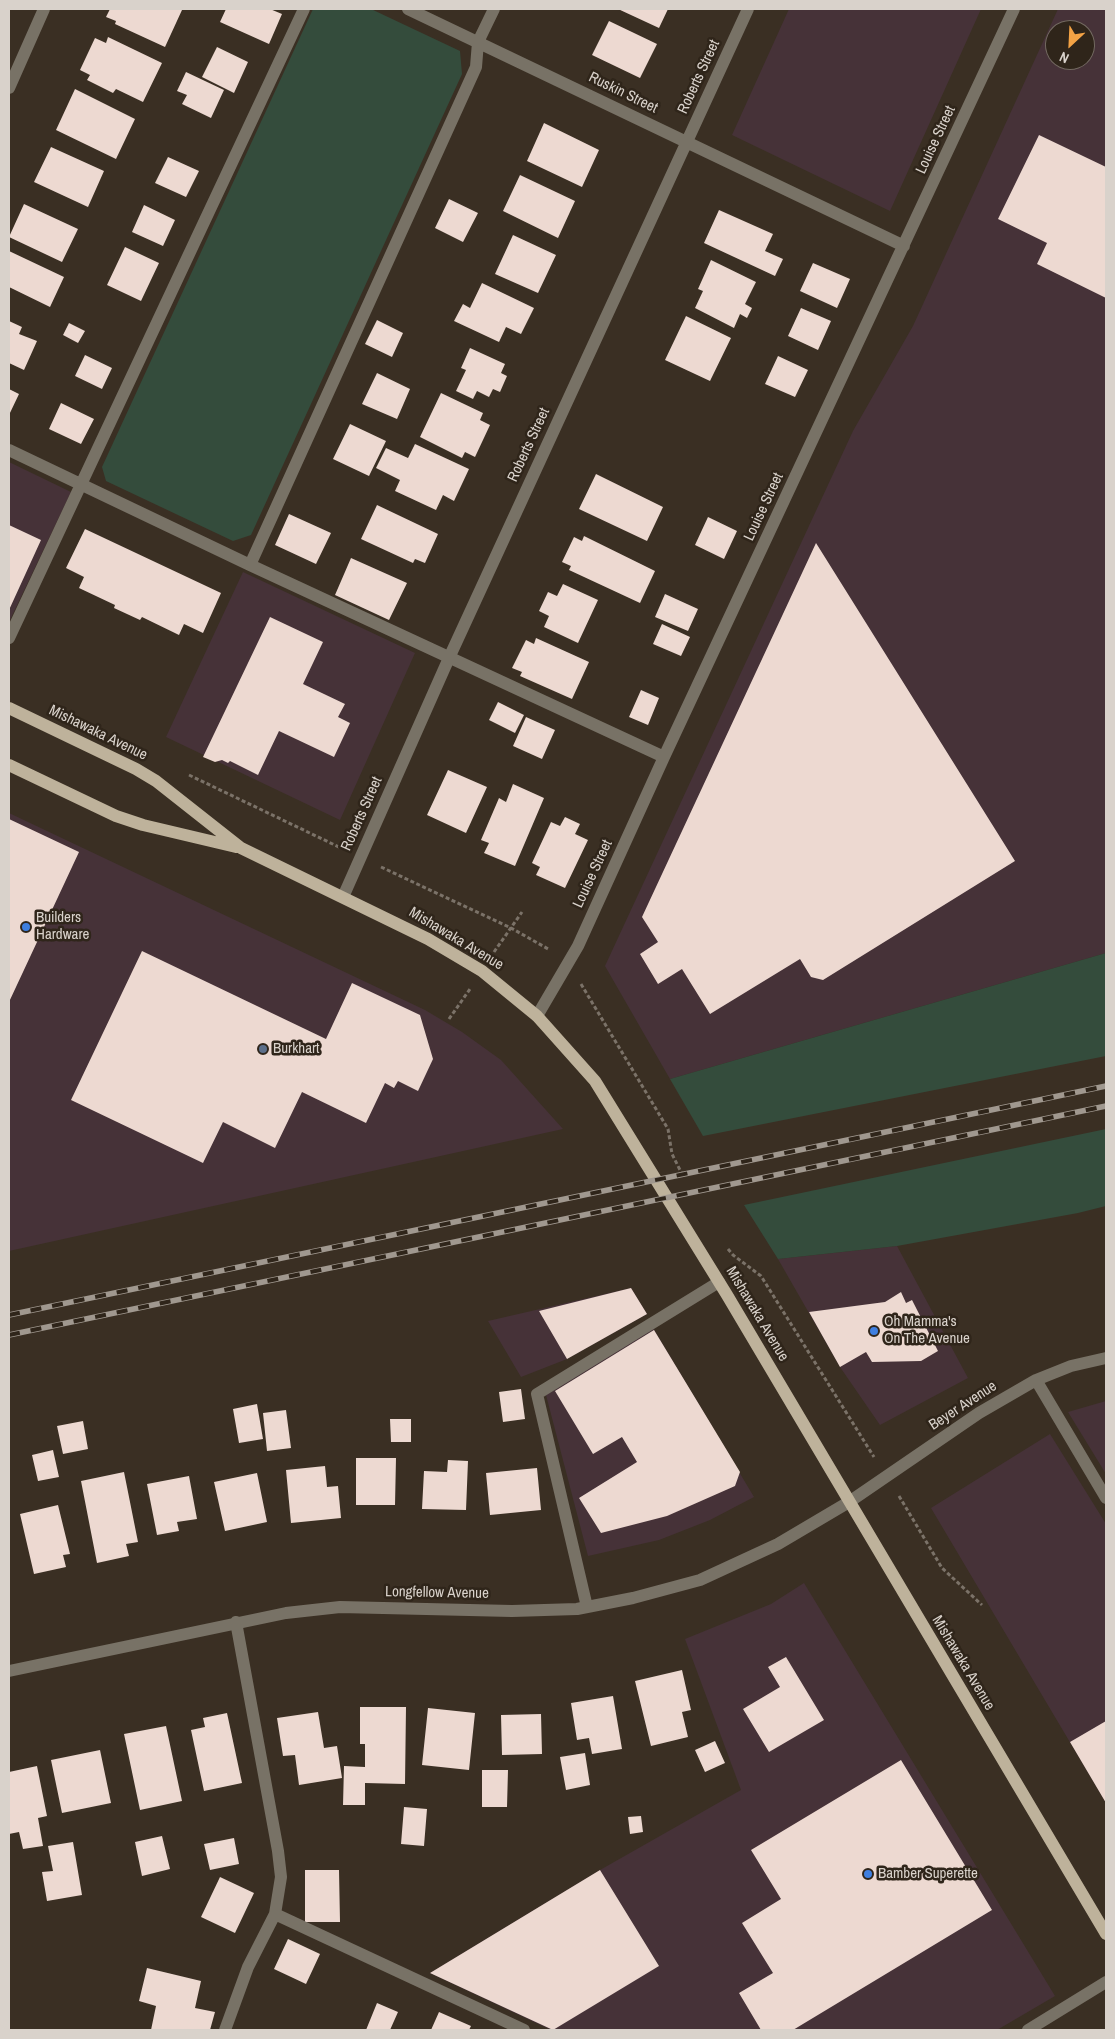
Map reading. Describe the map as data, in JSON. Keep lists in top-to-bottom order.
{
  "streets": {
    "main road": ["Mishawaka Avenue"],
    "street": [
      "Roberts Street",
      "Ruskin Street",
      "Louise Street",
      "Beyer Avenue",
      "Longfellow Avenue"
    ]
  },
  "crossings": [
    ["Roberts Street", "Ruskin Street"],
    ["Roberts Street", "Mishawaka Avenue"],
    ["Ruskin Street", "Louise Street"],
    ["Louise Street", "Mishawaka Avenue"],
    ["Mishawaka Avenue", "Beyer Avenue"],
    ["Mishawaka Avenue", "Longfellow Avenue"],
    ["Beyer Avenue", "Longfellow Avenue"]
  ],
  "places": [
    "Builders Hardware",
    "Burkhart",
    "Oh Mamma's On The Avenue",
    "Bamber Superette"
  ],
  "north": "bottom left"
}
